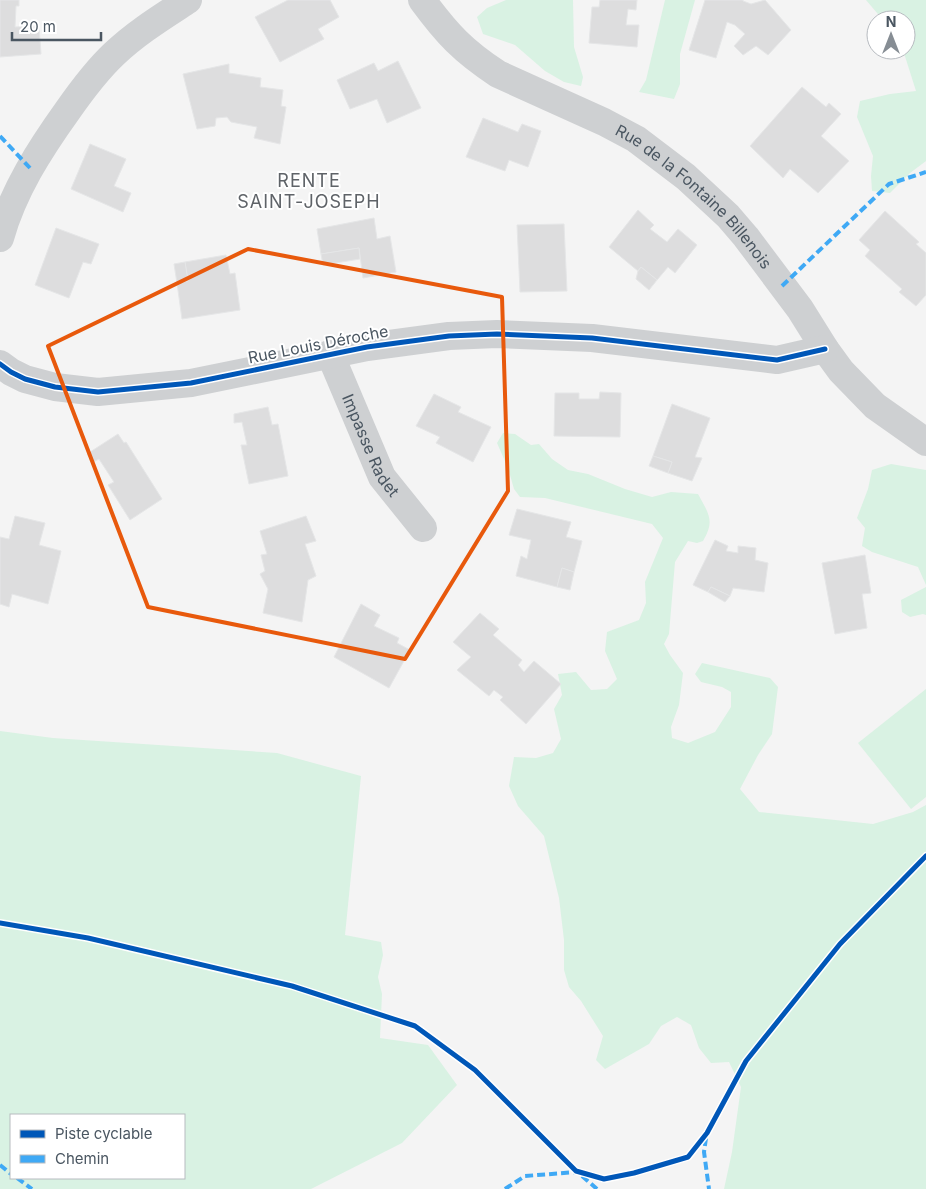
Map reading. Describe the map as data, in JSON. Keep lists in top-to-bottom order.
{
  "streets": {
    "street": ["Rue de la Fontaine Billenois", "Rue Louis Déroche", "Impasse Radet"]
  },
  "crossings": [
    ["Rue de la Fontaine Billenois", "Rue Louis Déroche"],
    ["Rue Louis Déroche", "Impasse Radet"]
  ],
  "districts": ["RENTE SAINT-JOSEPH"],
  "legend": ["Piste cyclable", "Chemin"],
  "scale_bar": "20 m",
  "north": "top"
}
